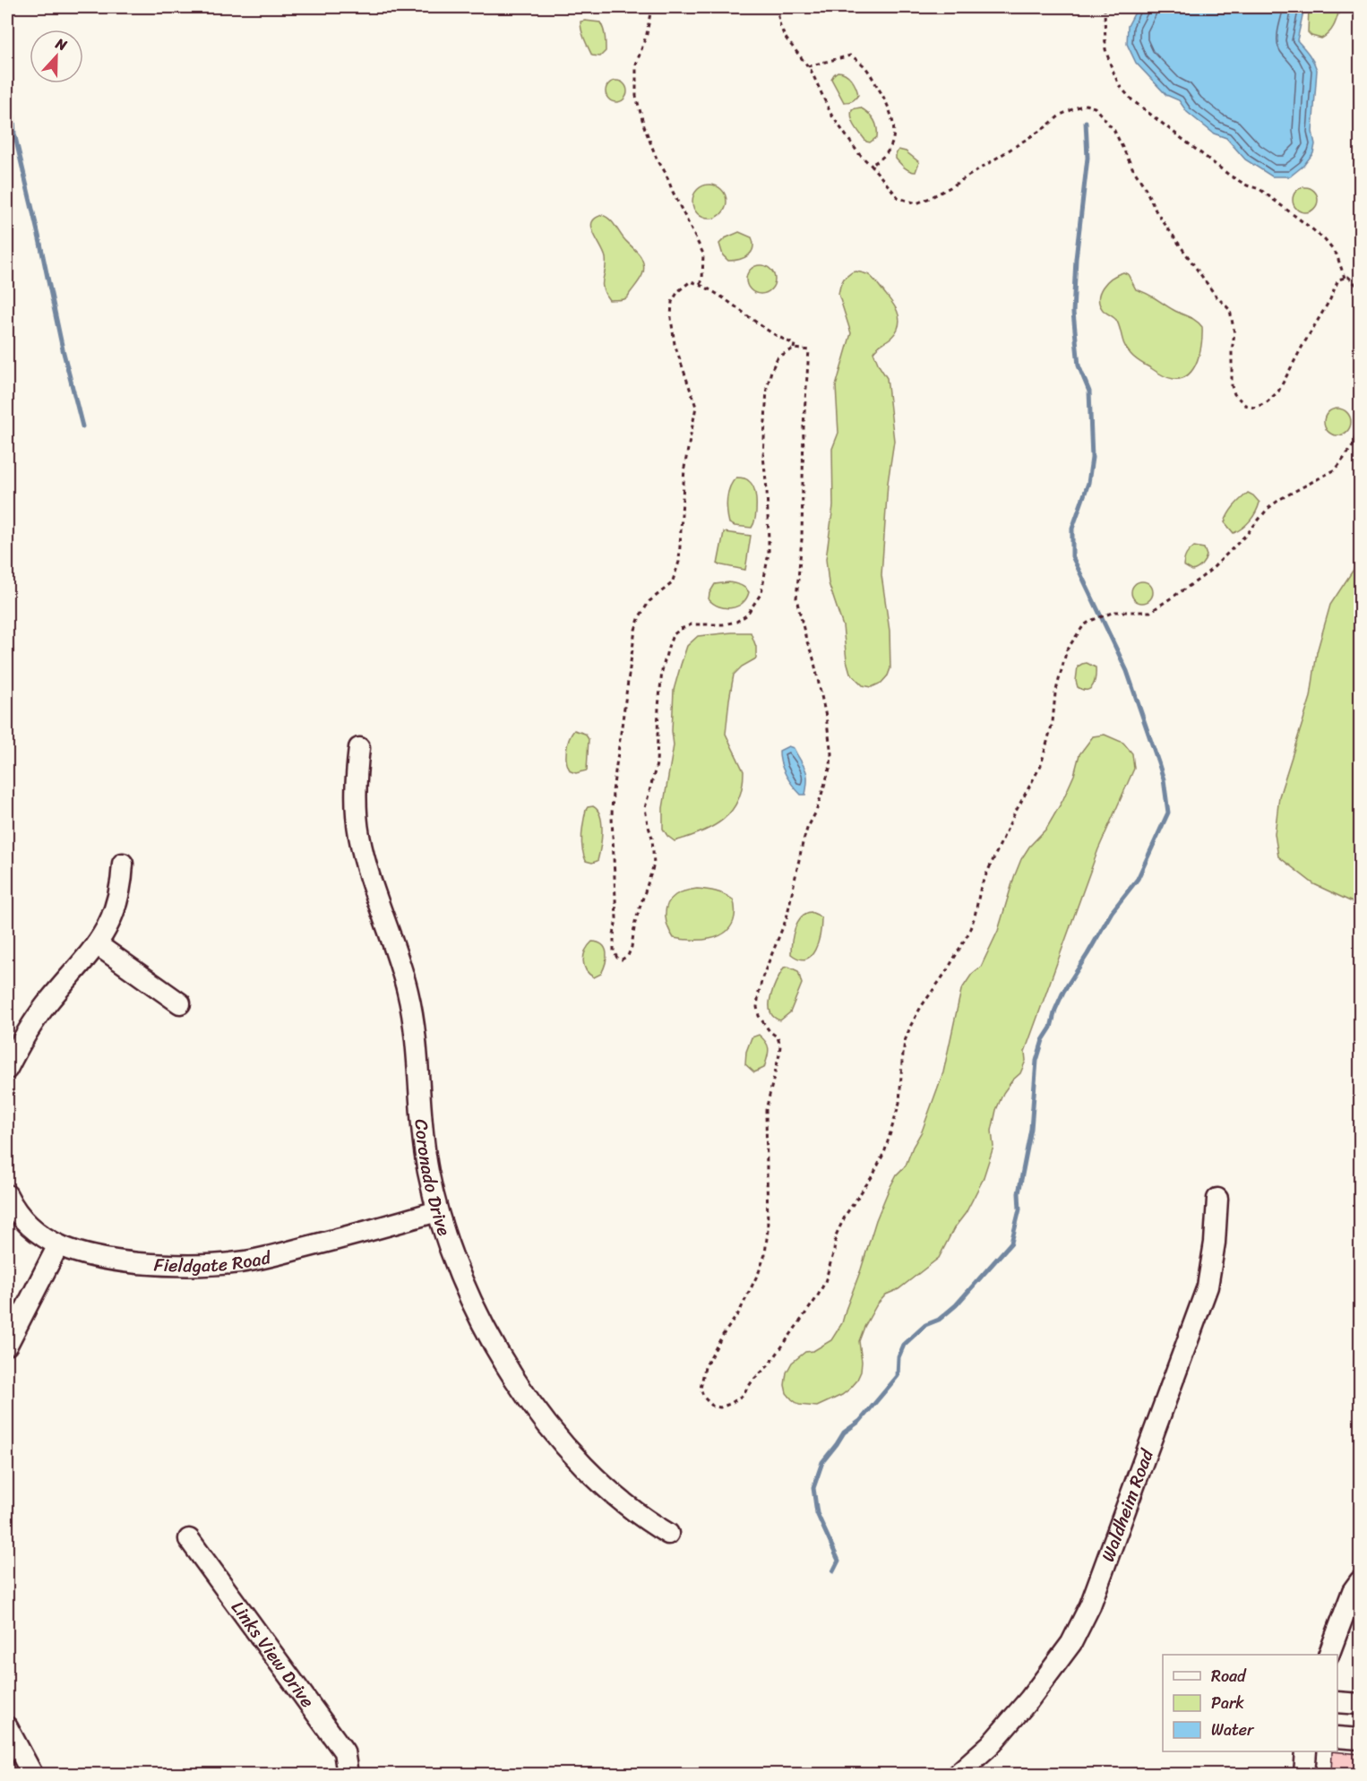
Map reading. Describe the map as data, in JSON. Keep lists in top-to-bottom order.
{
  "streets": {
    "street": [
      "Coronado Drive",
      "Fieldgate Road",
      "Waldheim Road",
      "Links View Drive"
    ]
  },
  "crossings": [
    ["Coronado Drive", "Fieldgate Road"]
  ],
  "legend": ["Road", "Park", "Water"],
  "north": "top"
}
